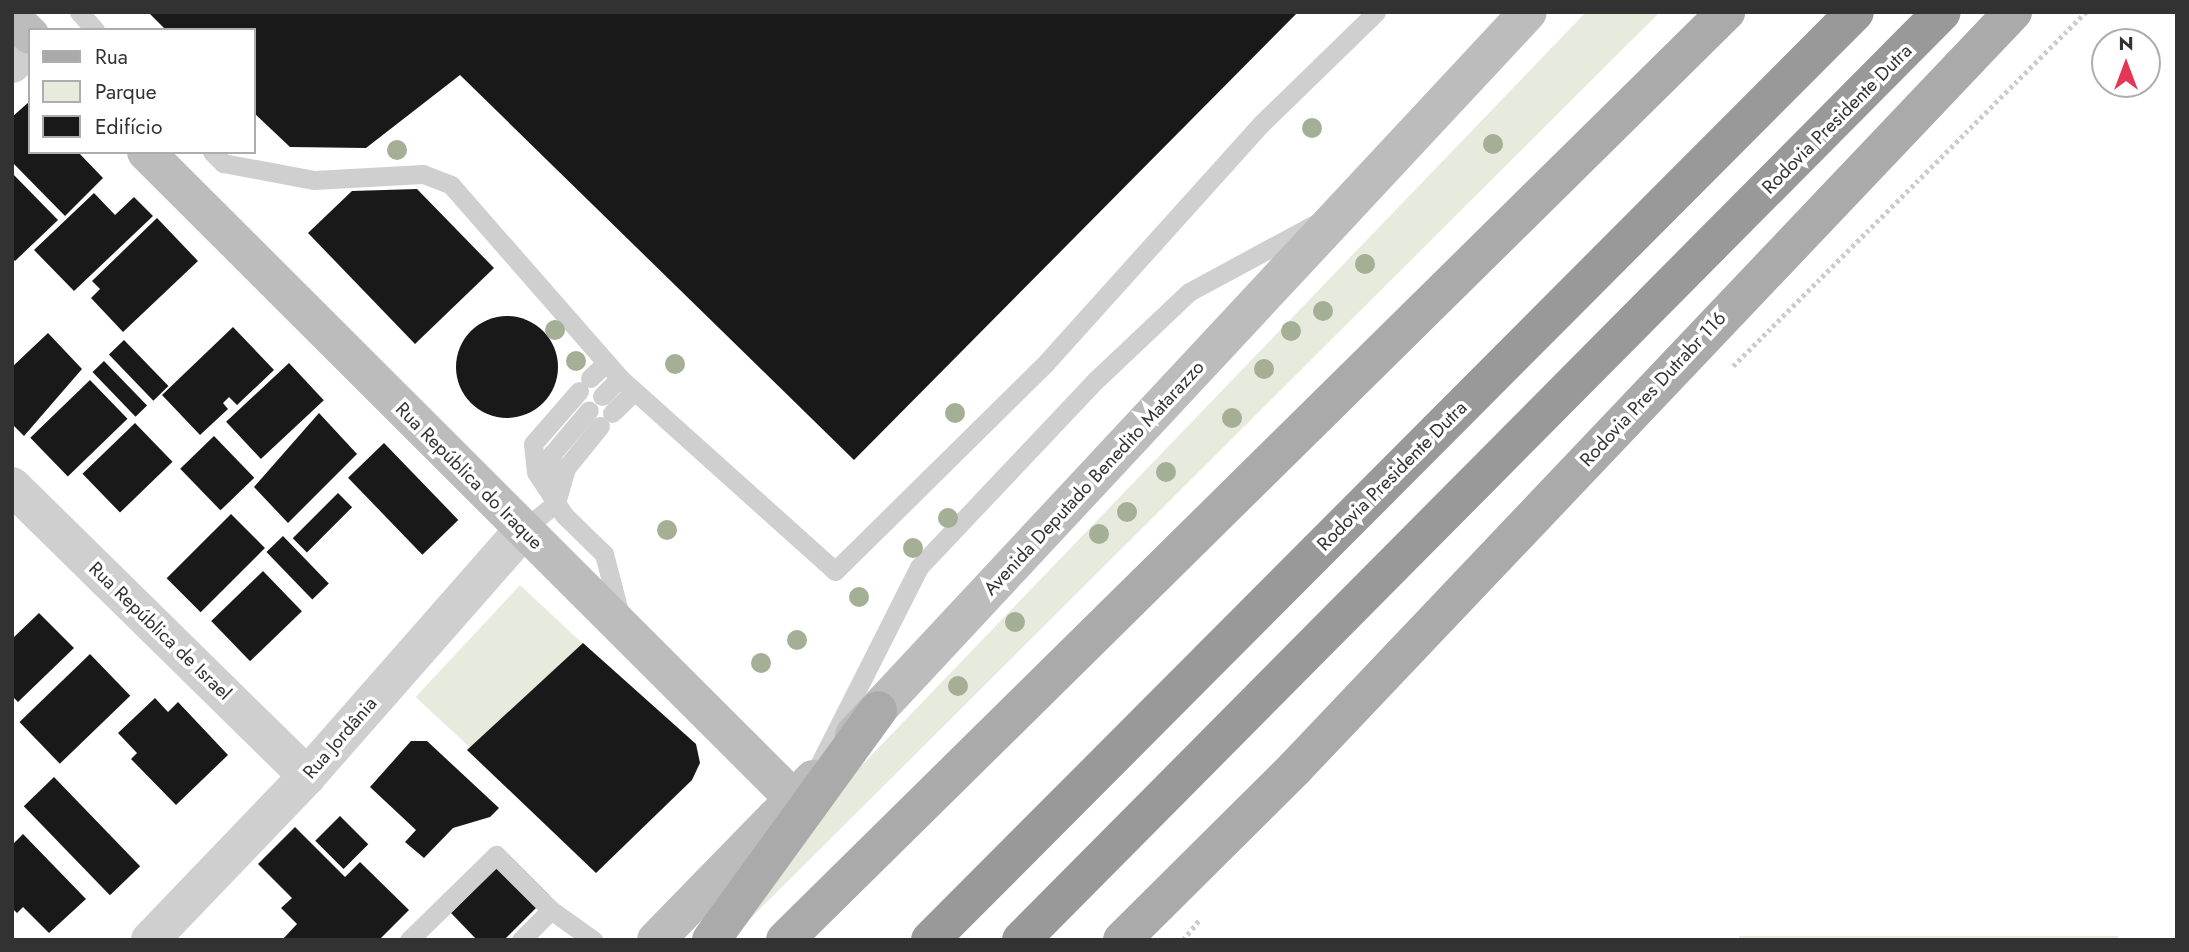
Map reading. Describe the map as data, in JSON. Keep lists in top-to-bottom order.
{
  "streets": {
    "highway": ["Rodovia Presidente Dutra"],
    "main road": ["Rodovia Pres Dutrabr 116", "Rua República do Iraque", "Avenida Deputado Benedito Matarazzo"],
    "street": ["Rua República de Israel", "Rua Jordânia"]
  },
  "crossings": [
    ["Rua República do Iraque", "Avenida Deputado Benedito Matarazzo"],
    ["Rua República do Iraque", "Rua Jordânia"],
    ["Rua República de Israel", "Rua Jordânia"]
  ],
  "legend": ["Rua", "Parque", "Edifício"],
  "north": "top"
}
